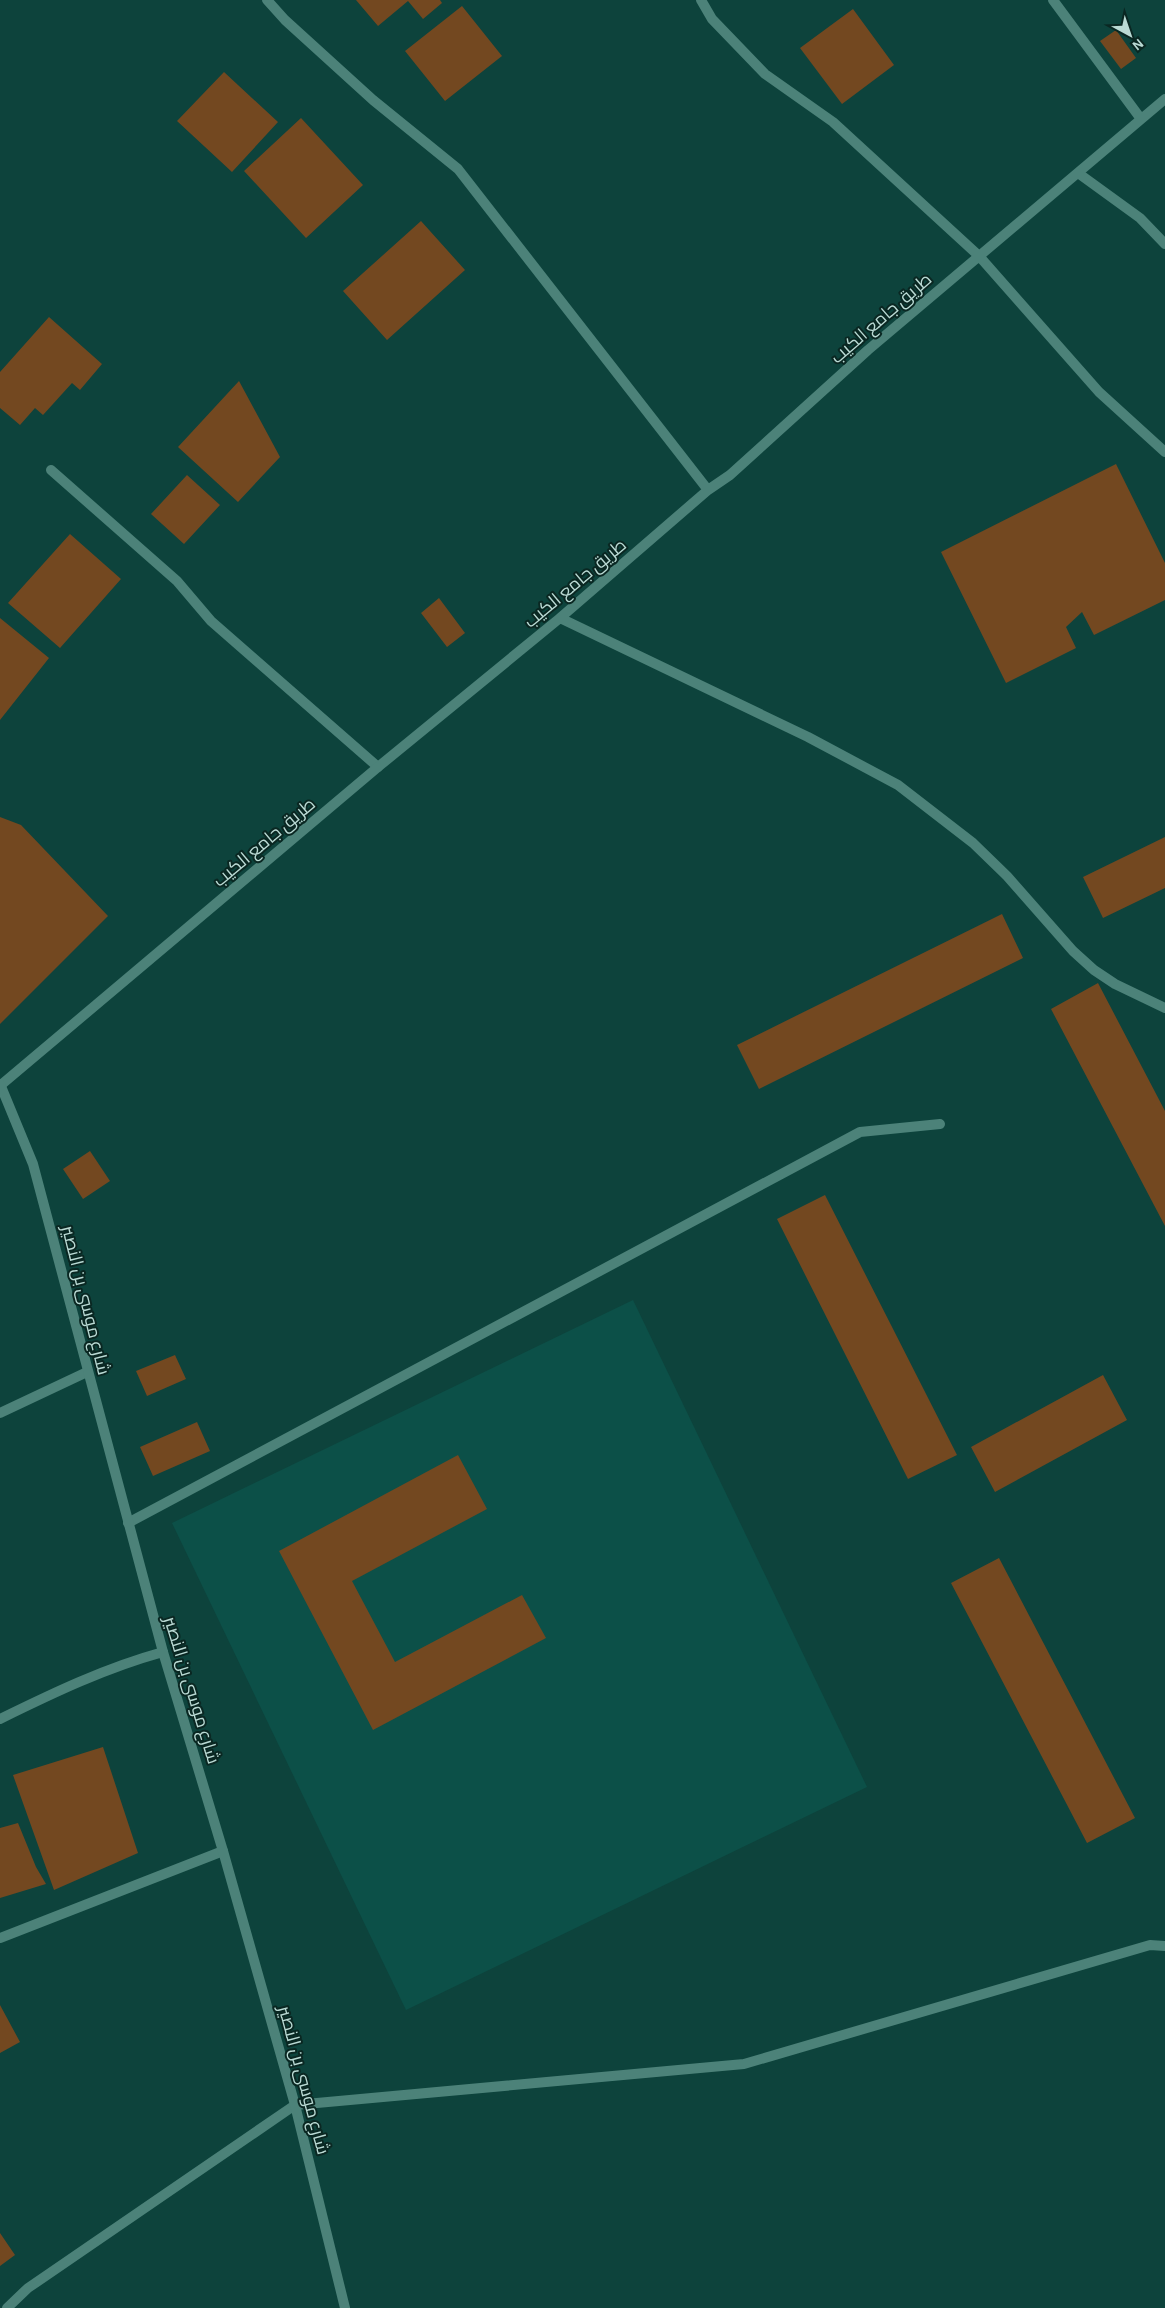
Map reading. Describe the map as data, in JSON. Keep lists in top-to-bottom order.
{
  "streets": {
    "street": ["طريق جامع الكيب", "شارع موسى بن النصير"]
  },
  "crossings": [
    ["طريق جامع الكيب", "شارع موسى بن النصير"]
  ],
  "north": "bottom right"
}
